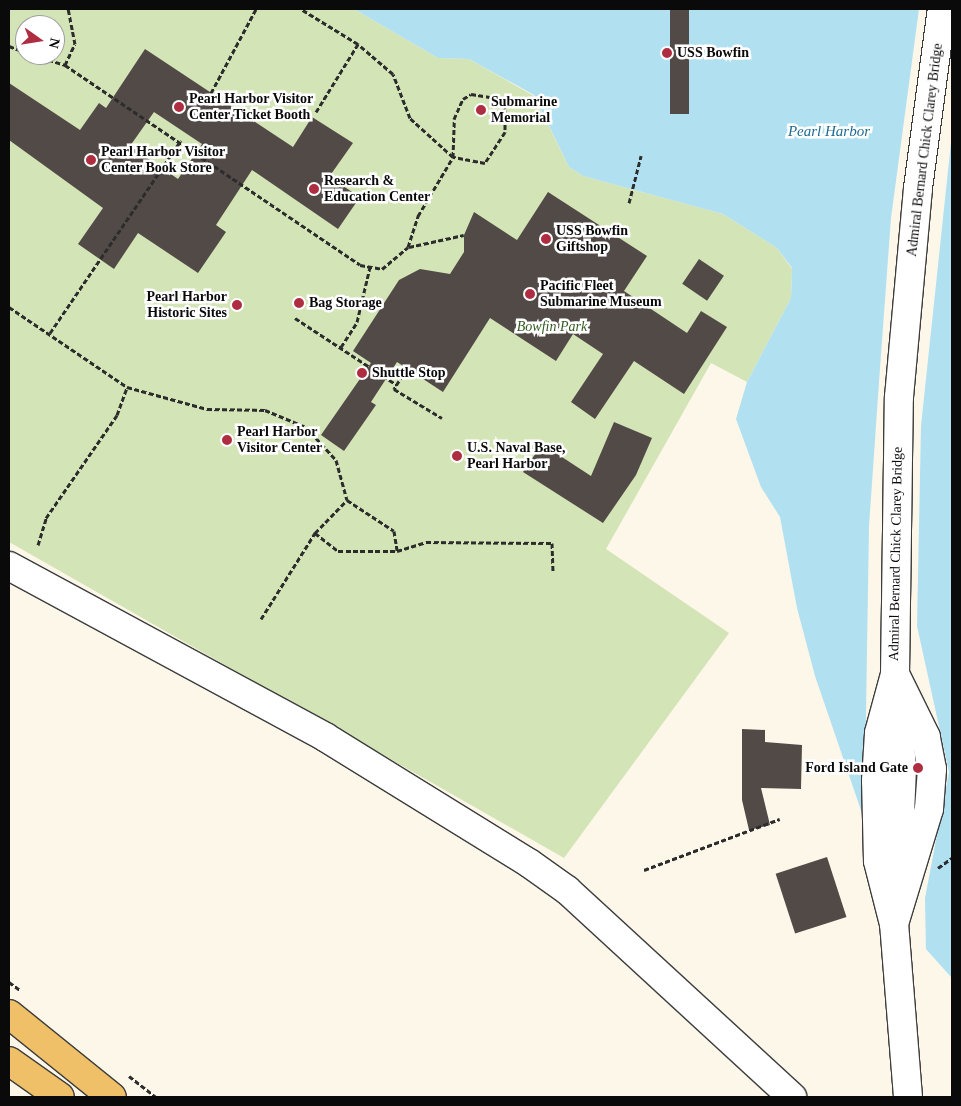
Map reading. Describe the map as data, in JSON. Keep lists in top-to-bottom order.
{
  "streets": {
    "street": ["Admiral Bernard Chick Clarey Bridge"]
  },
  "water": ["Pearl Harbor"],
  "parks": ["Bowfin Park"],
  "places": [
    "USS Bowfin",
    "Pearl Harbor Visitor Center Ticket Booth",
    "Submarine Memorial",
    "Pearl Harbor Visitor Center Book Store",
    "Research & Education Center",
    "USS Bowfin Giftshop",
    "Pacific Fleet Submarine Museum",
    "Bag Storage",
    "Pearl Harbor Historic Sites",
    "Shuttle Stop",
    "Pearl Harbor Visitor Center",
    "U.S. Naval Base, Pearl Harbor",
    "Ford Island Gate"
  ],
  "north": "right"
}
